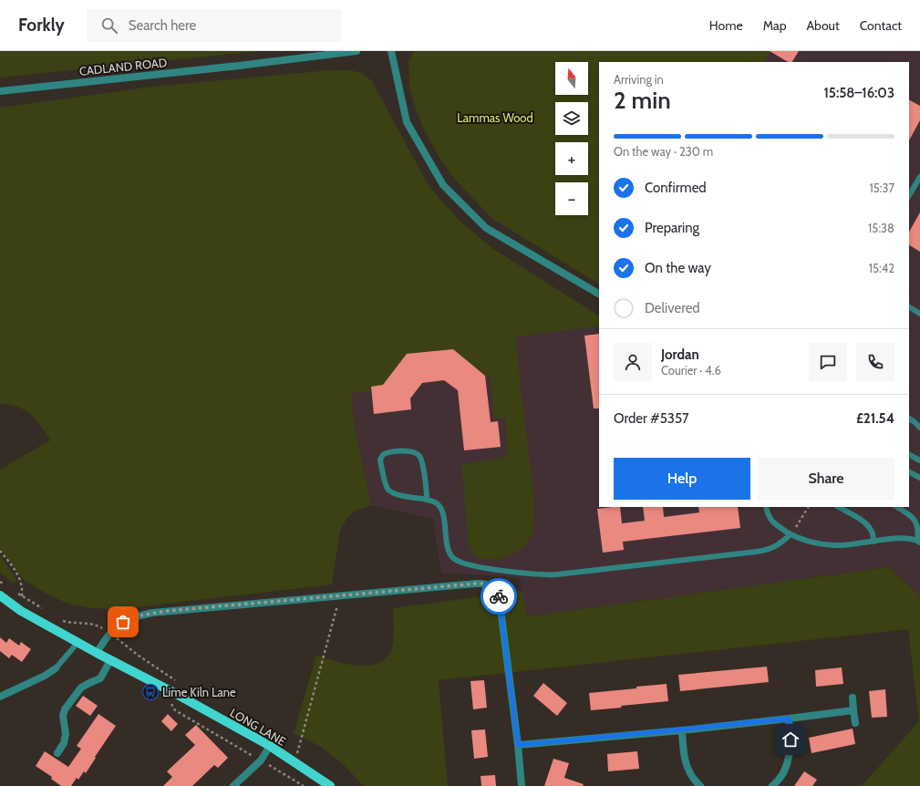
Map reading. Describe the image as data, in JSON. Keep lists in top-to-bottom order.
{
  "streets": {
    "main road": ["LONG LANE"],
    "street": ["CADLAND ROAD"]
  },
  "parks": ["Lammas Wood"],
  "places": {
    "bus stop": ["Lime Kiln Lane"]
  },
  "north": "top",
  "page": {
    "header": "Forkly",
    "search": "Search here",
    "nav": [
      "Home",
      "Map",
      "About",
      "Contact"
    ],
    "map_buttons": ["+", "−"],
    "heading": ["2 min", "Arriving in", "15:58–16:03"],
    "panel": [
      "Jordan",
      "Courier · 4.6",
      "Order #5357",
      "£21.54"
    ],
    "bar": "On the way · 230 m",
    "list": [
      ["Confirmed", "15:37"],
      ["Preparing", "15:38"],
      ["On the way", "15:42"],
      "Delivered"
    ],
    "buttons": ["Help", "Share"]
  }
}
